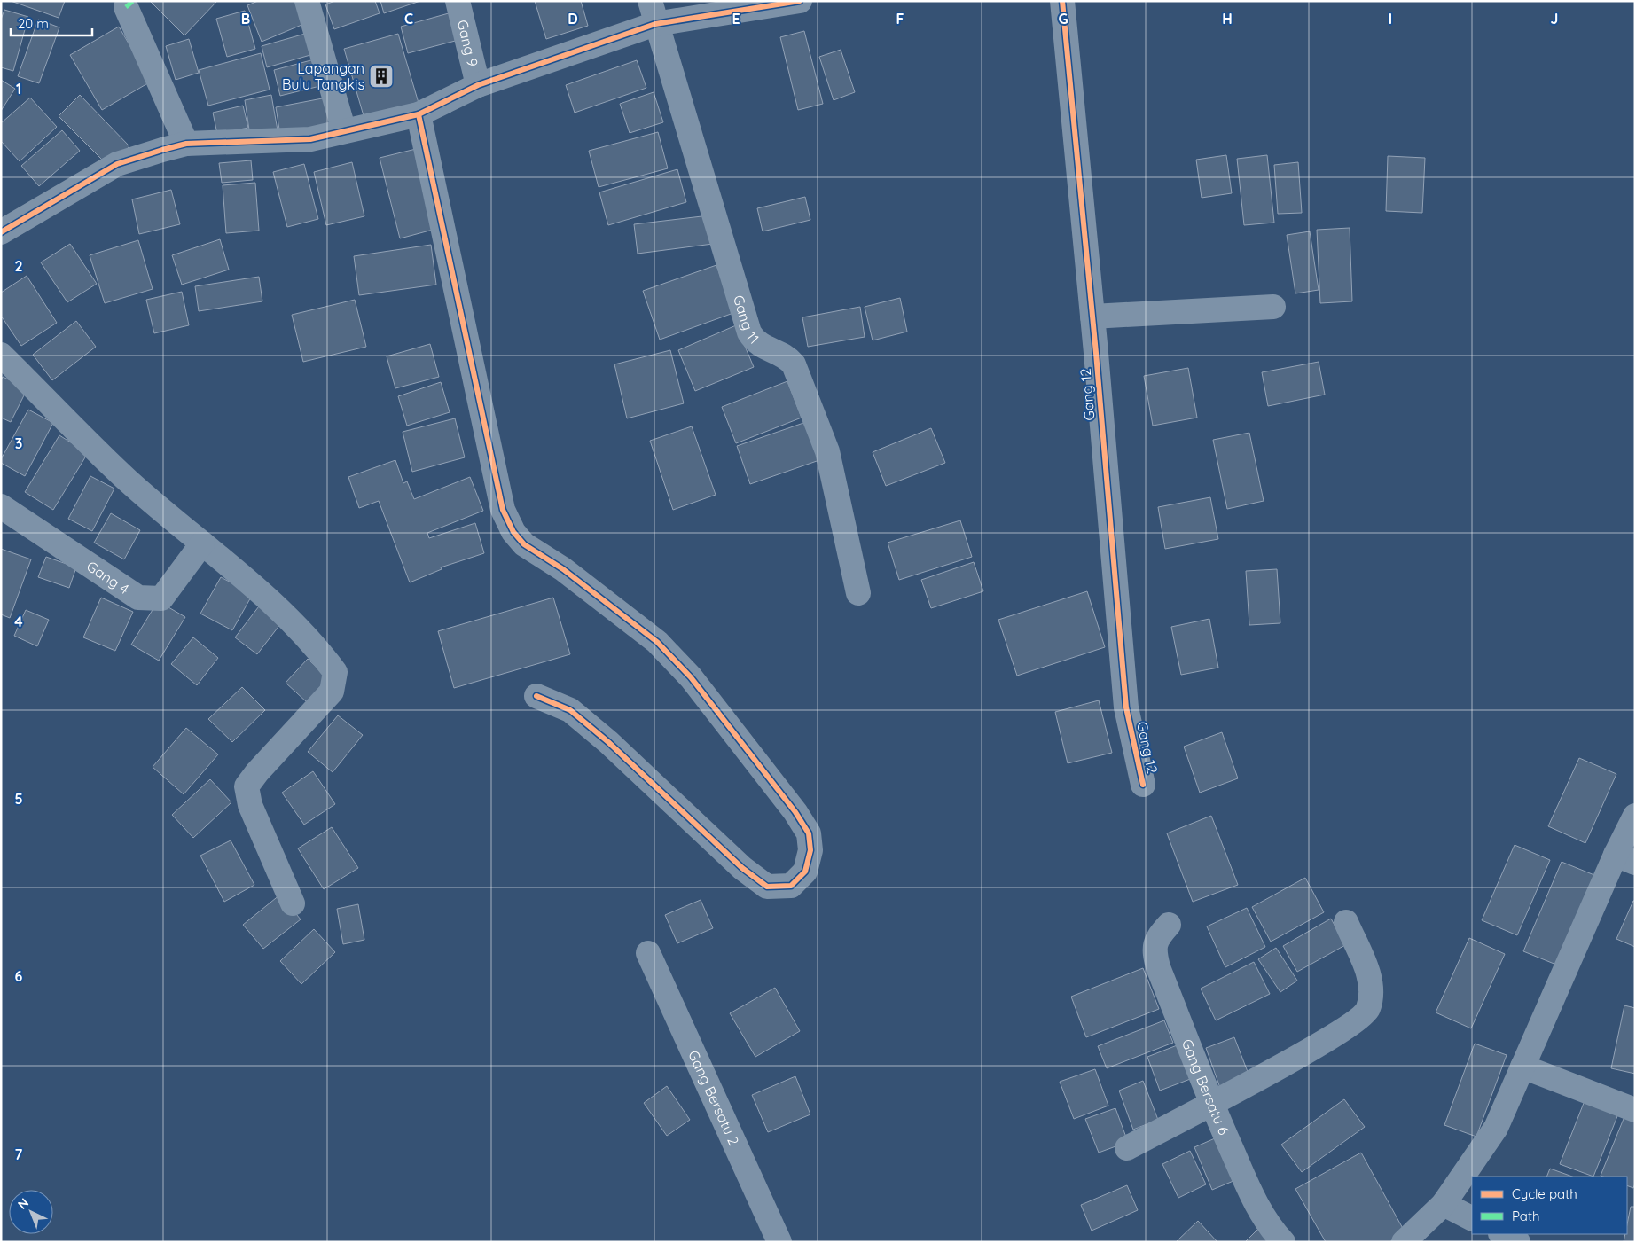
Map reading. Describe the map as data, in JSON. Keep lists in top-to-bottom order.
{
  "streets": {
    "street": [
      "Gang 9",
      "Gang 11",
      "Gang 12",
      "Gang 4",
      "Gang Bersatu 6",
      "Gang Bersatu 2"
    ]
  },
  "places": {
    "building": ["Lapangan Bulu Tangkis"]
  },
  "legend": ["Cycle path", "Path"],
  "scale_bar": "20 m",
  "north": "top left",
  "grid": {
    "columns": [
      "B",
      "C",
      "D",
      "E",
      "F",
      "G",
      "H",
      "I",
      "J"
    ],
    "rows": [
      "1",
      "2",
      "3",
      "4",
      "5",
      "6",
      "7"
    ]
  }
}
